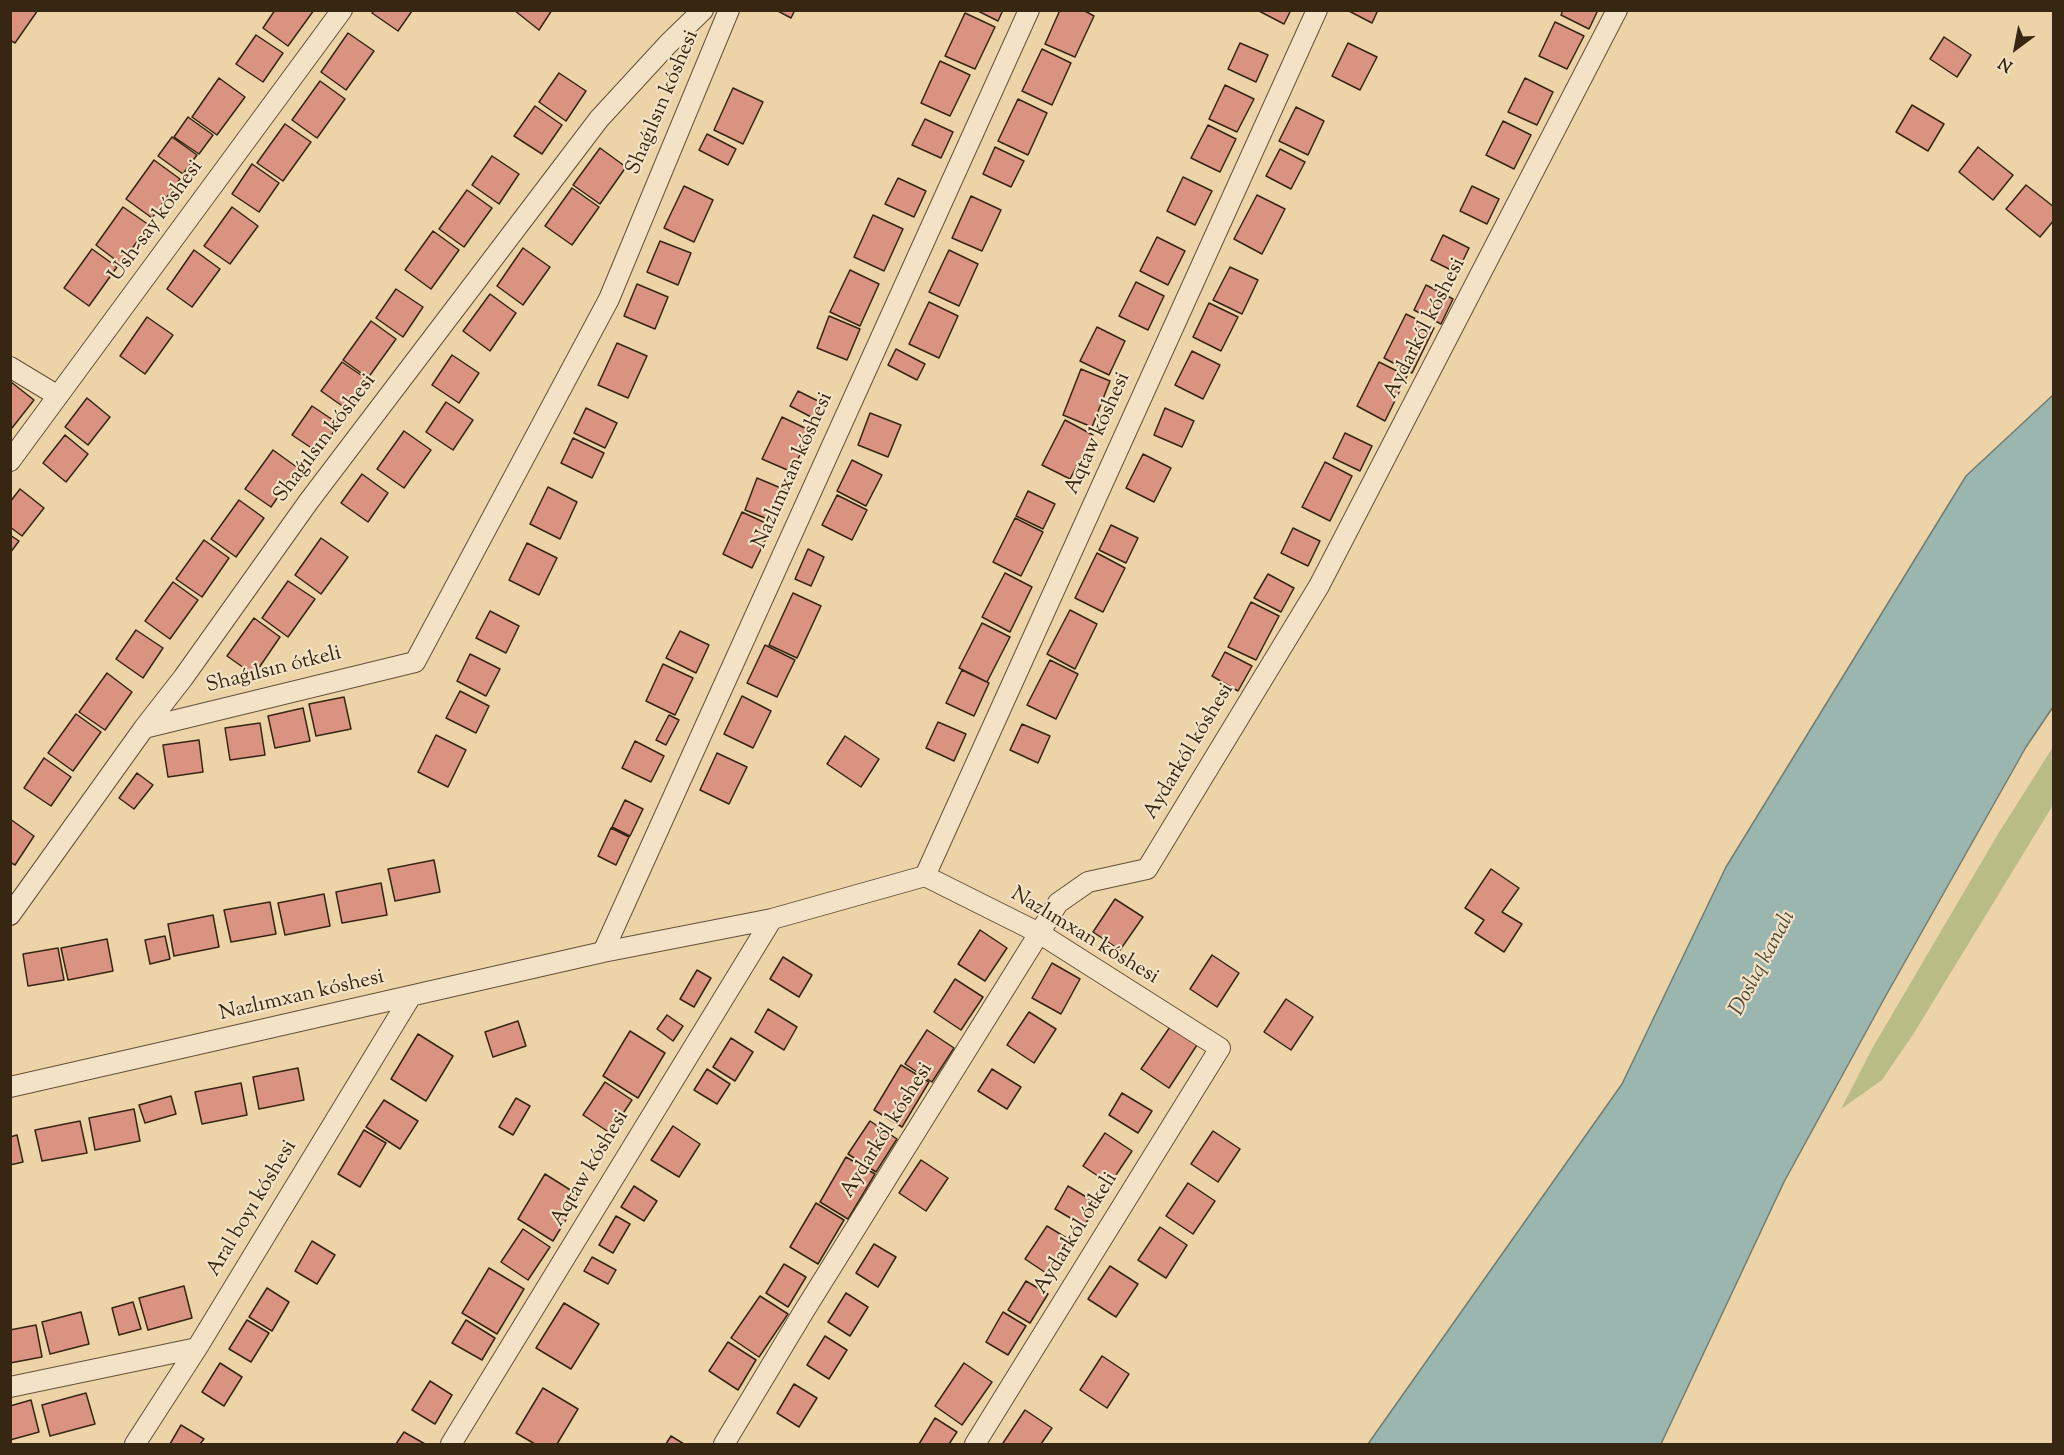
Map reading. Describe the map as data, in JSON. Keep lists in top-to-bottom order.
{
  "streets": {
    "street": [
      "Shaǵılsın kóshesi",
      "Ush-say kóshesi",
      "Aydarkól kóshesi",
      "Aqtaw kóshesi",
      "Nazlımxan kóshesi",
      "Shaǵılsın ótkeli",
      "Aral boyı kóshesi",
      "Aydarkól ótkeli"
    ]
  },
  "crossings": [
    ["Shaǵılsın kóshesi", "Shaǵılsın ótkeli"],
    ["Aydarkól kóshesi", "Nazlımxan kóshesi"],
    ["Aqtaw kóshesi", "Nazlımxan kóshesi"],
    ["Nazlımxan kóshesi", "Aral boyı kóshesi"],
    ["Nazlımxan kóshesi", "Aydarkól ótkeli"]
  ],
  "water": ["Doslıq kanalı"],
  "north": "bottom left"
}
